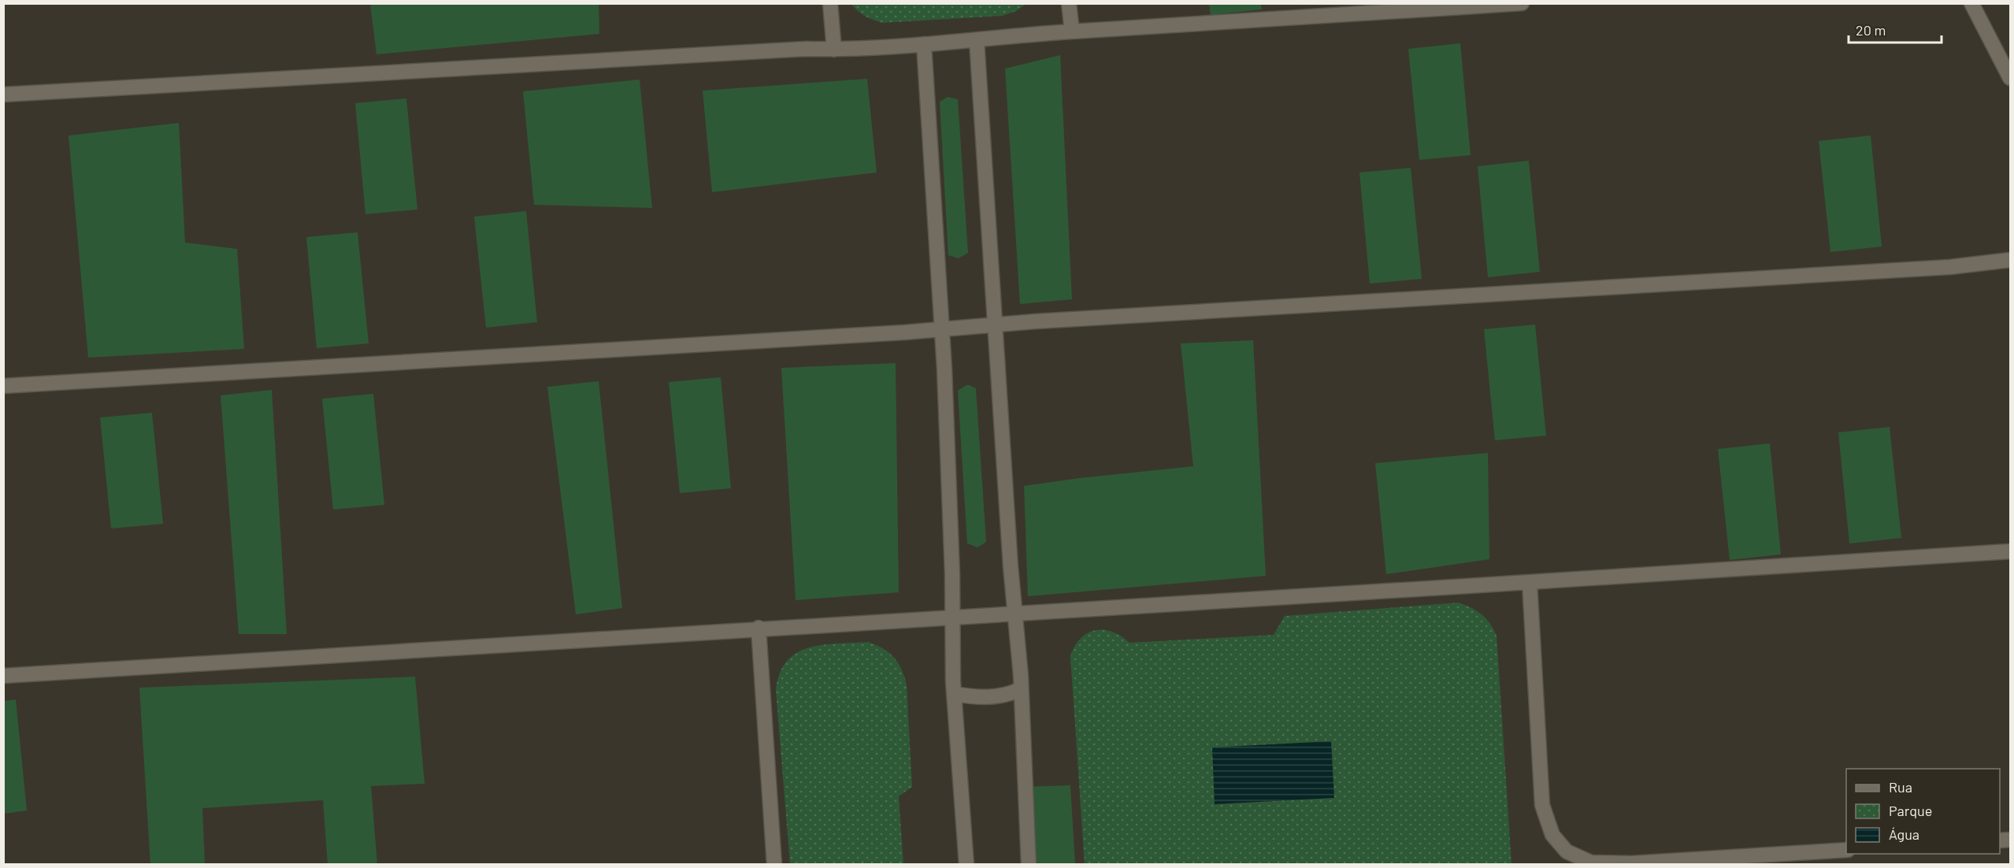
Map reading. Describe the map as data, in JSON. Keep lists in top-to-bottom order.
{
  "legend": ["Rua", "Parque", "Água"],
  "scale_bar": "20 m"
}
